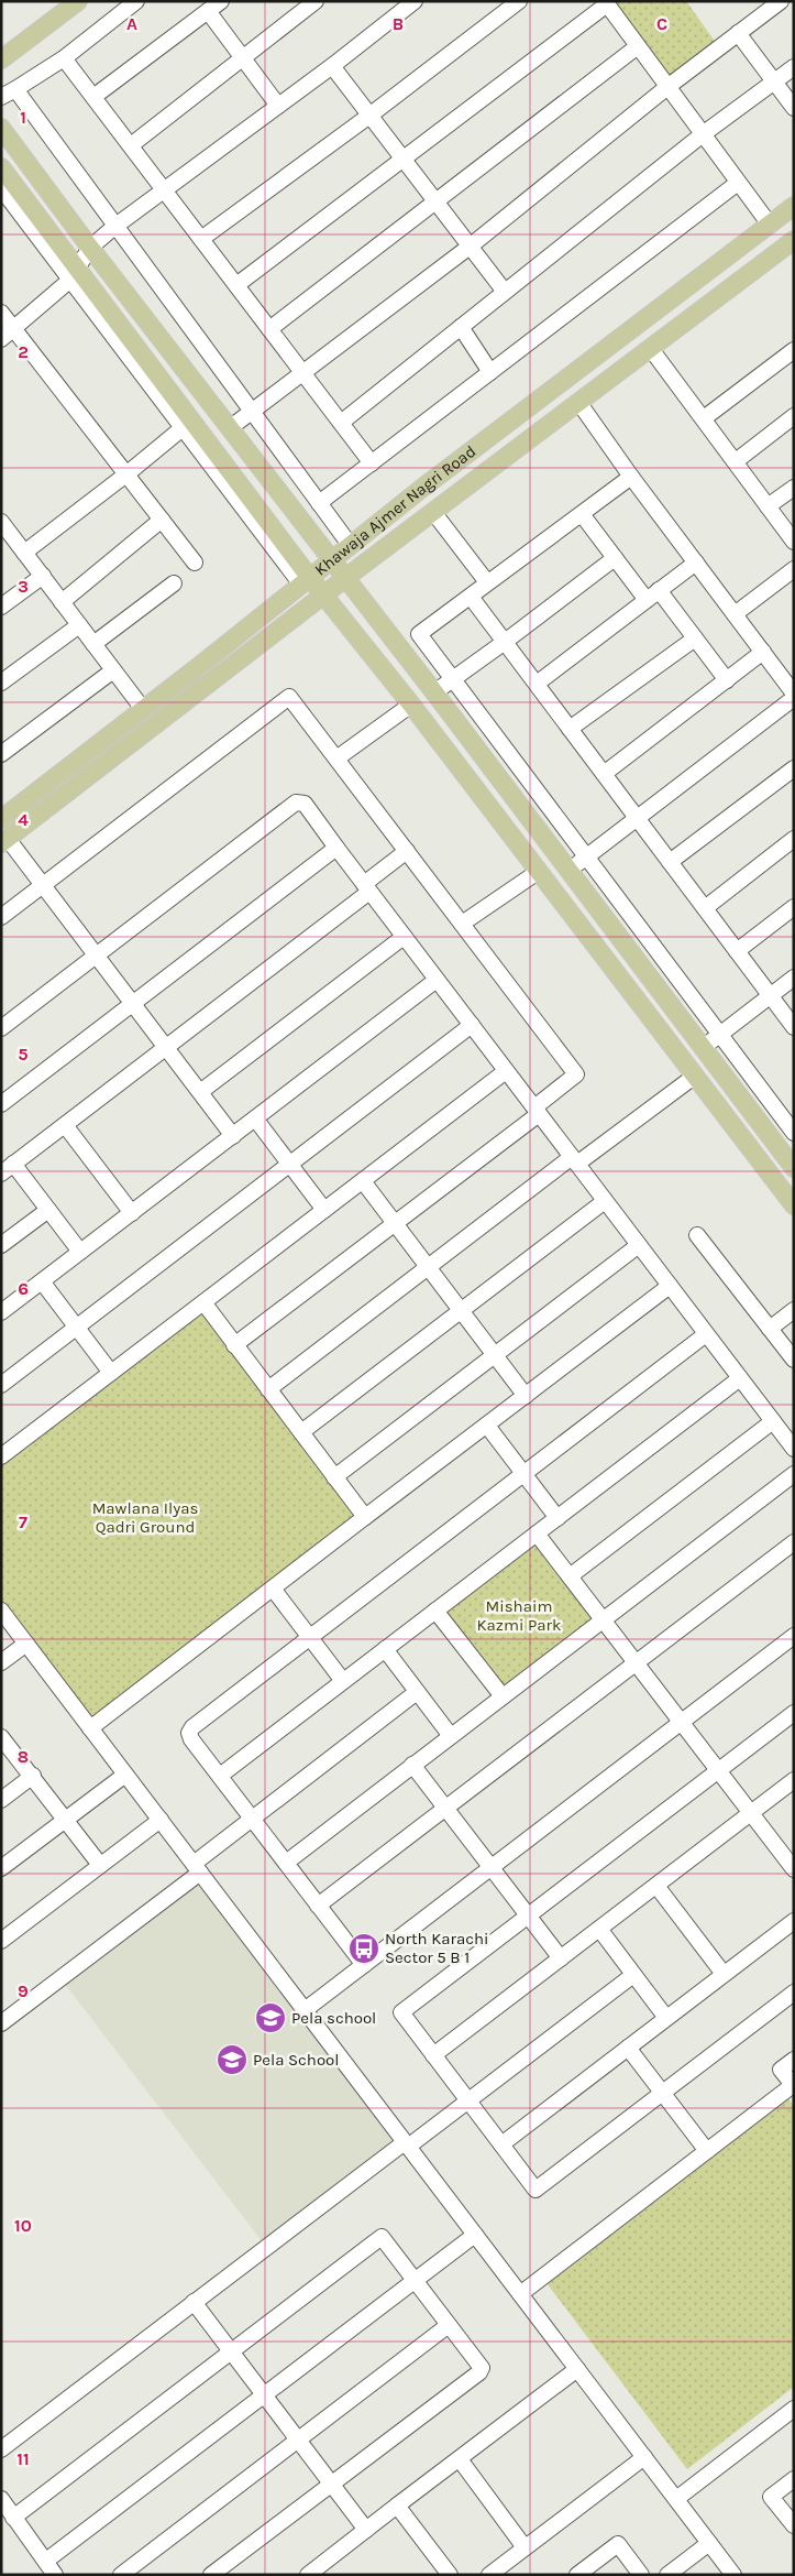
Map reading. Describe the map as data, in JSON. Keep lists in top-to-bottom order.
{
  "streets": {
    "main road": ["Khawaja Ajmer Nagri Road"]
  },
  "parks": ["Mawlana Ilyas Qadri Ground", "Mishaim Kazmi Park"],
  "places": {
    "bus stop": ["North Karachi Sector 5 B 1"],
    "school or university": ["Pela school", "Pela School"]
  },
  "grid": {
    "columns": ["A", "B", "C"],
    "rows": [
      "1",
      "2",
      "3",
      "4",
      "5",
      "6",
      "7",
      "8",
      "9",
      "10",
      "11"
    ]
  }
}
